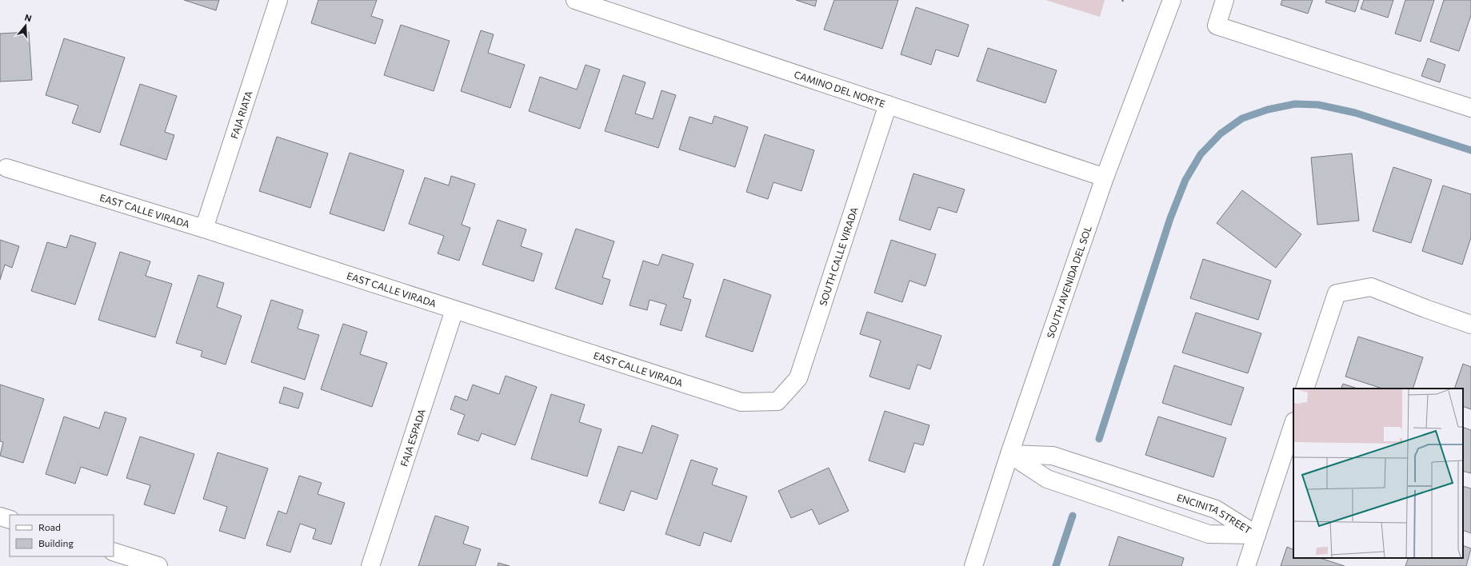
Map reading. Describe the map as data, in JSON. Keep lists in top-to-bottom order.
{
  "streets": {
    "street": [
      "CAMINO DEL NORTE",
      "FAJA RIATA",
      "EAST CALLE VIRADA",
      "SOUTH CALLE VIRADA",
      "SOUTH AVENIDA DEL SOL",
      "FAJA ESPADA",
      "ENCINITA STREET"
    ]
  },
  "crossings": [
    ["CAMINO DEL NORTE", "SOUTH CALLE VIRADA"],
    ["CAMINO DEL NORTE", "SOUTH AVENIDA DEL SOL"],
    ["FAJA RIATA", "EAST CALLE VIRADA"],
    ["EAST CALLE VIRADA", "SOUTH CALLE VIRADA"],
    ["EAST CALLE VIRADA", "FAJA ESPADA"],
    ["SOUTH AVENIDA DEL SOL", "ENCINITA STREET"]
  ],
  "legend": ["Road", "Building"],
  "north": "top"
}
